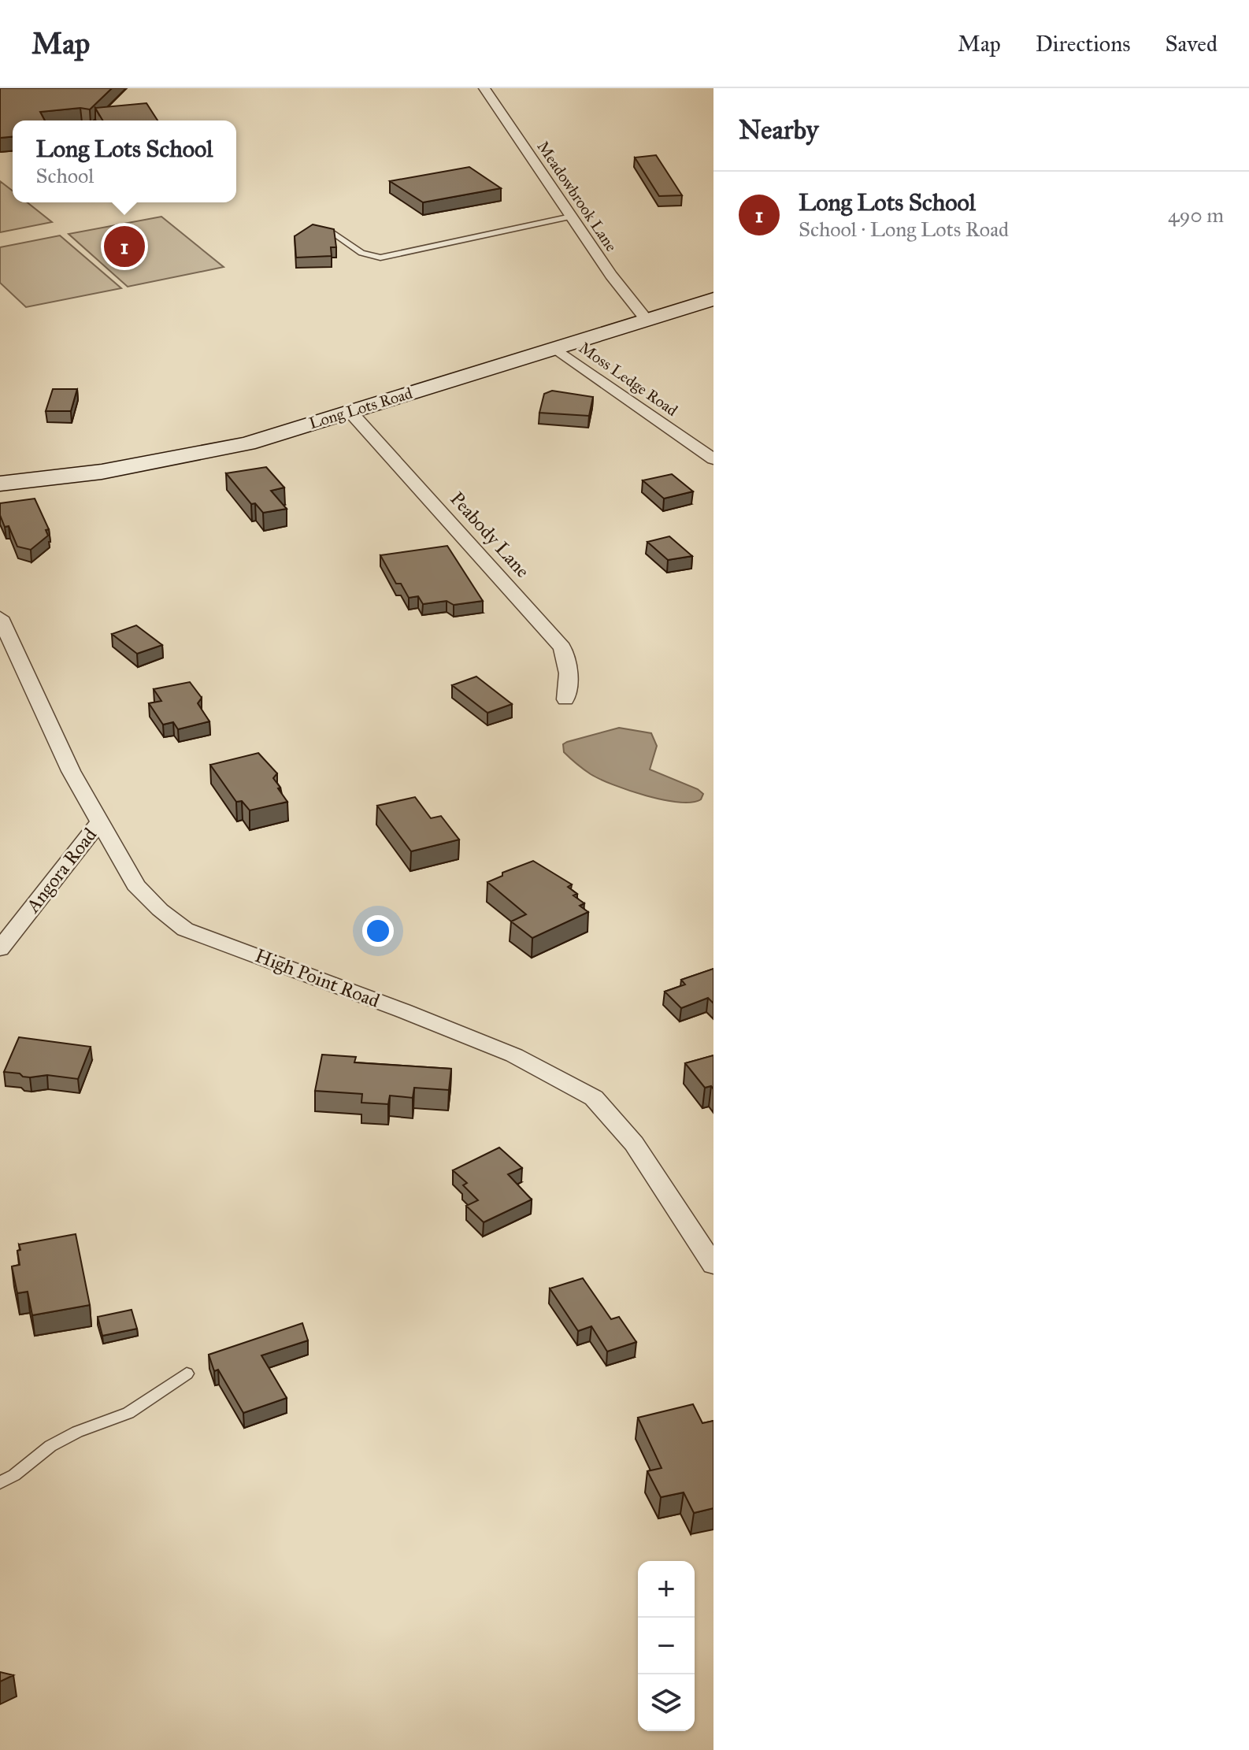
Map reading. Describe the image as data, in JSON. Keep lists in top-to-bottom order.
{
  "streets": {
    "main road": ["Long Lots Road"],
    "street": [
      "Meadowbrook Lane",
      "Moss Ledge Road",
      "Peabody Lane",
      "Angora Road",
      "High Point Road"
    ]
  },
  "crossings": [
    ["Meadowbrook Lane", "Long Lots Road"],
    ["Moss Ledge Road", "Long Lots Road"],
    ["Long Lots Road", "Peabody Lane"],
    ["Angora Road", "High Point Road"]
  ],
  "page": {
    "header": "Map",
    "nav": ["Map", "Directions", "Saved"],
    "heading": "Nearby",
    "popup": ["Long Lots School", "School"],
    "list": [
      {
        "mark": "1",
        "name": "Long Lots School",
        "note": "School · Long Lots Road",
        "value": "490 m"
      }
    ],
    "pins": "1",
    "map_buttons": ["+", "−"]
  }
}
